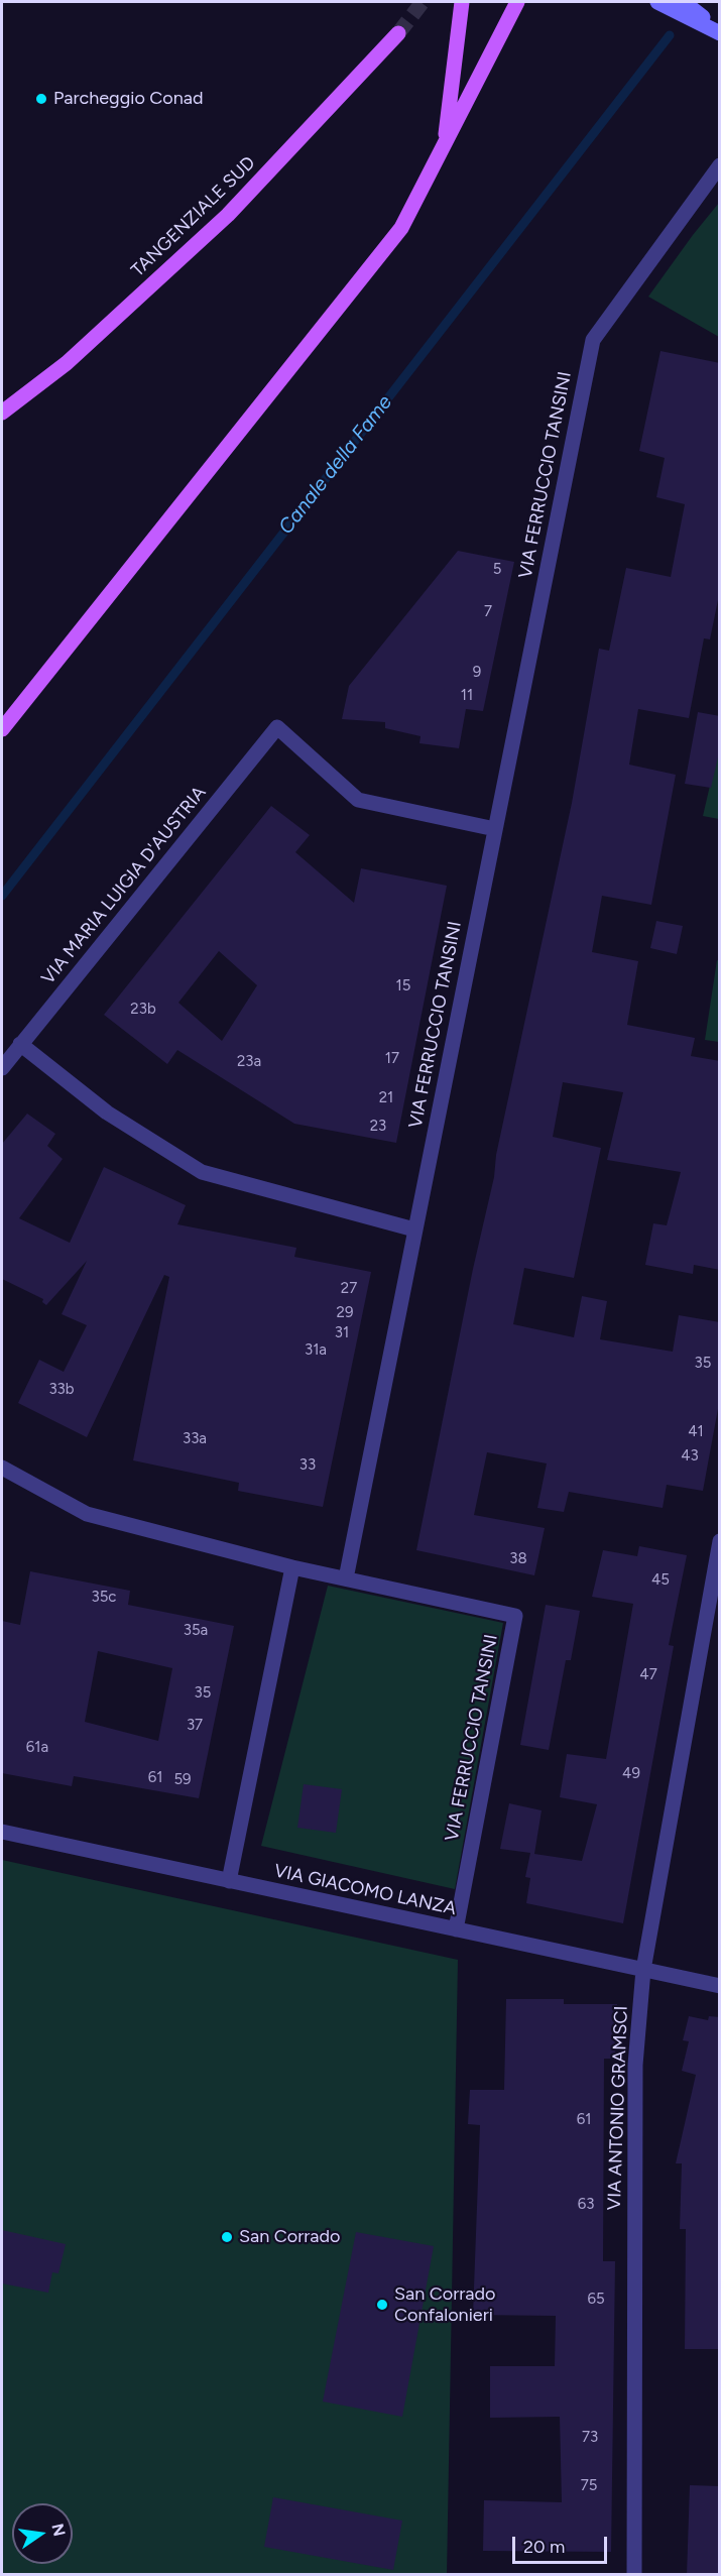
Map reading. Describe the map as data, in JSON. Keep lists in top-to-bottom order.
{
  "streets": {
    "main road": ["TANGENZIALE SUD"],
    "street": [
      "VIA FERRUCCIO TANSINI",
      "VIA MARIA LUIGIA D'AUSTRIA",
      "VIA GIACOMO LANZA",
      "VIA ANTONIO GRAMSCI"
    ]
  },
  "crossings": [
    ["VIA FERRUCCIO TANSINI", "VIA MARIA LUIGIA D'AUSTRIA"],
    ["VIA FERRUCCIO TANSINI", "VIA GIACOMO LANZA"],
    ["VIA GIACOMO LANZA", "VIA ANTONIO GRAMSCI"]
  ],
  "water": ["Canale della Fame"],
  "places": ["Parcheggio Conad", "San Corrado", "San Corrado Confalonieri"],
  "house_numbers": [
    "5",
    "7",
    "9",
    "11",
    "15",
    "23b",
    "17",
    "23a",
    "21",
    "23",
    "27",
    "29",
    "31",
    "31a",
    "35",
    "33b",
    "41",
    "33a",
    "43",
    "33",
    "38",
    "45",
    "35c",
    "35a",
    "47",
    "35",
    "37",
    "61a",
    "49",
    "61",
    "59",
    "61",
    "63",
    "65",
    "73",
    "75"
  ],
  "scale_bar": "20 m",
  "north": "right"
}
